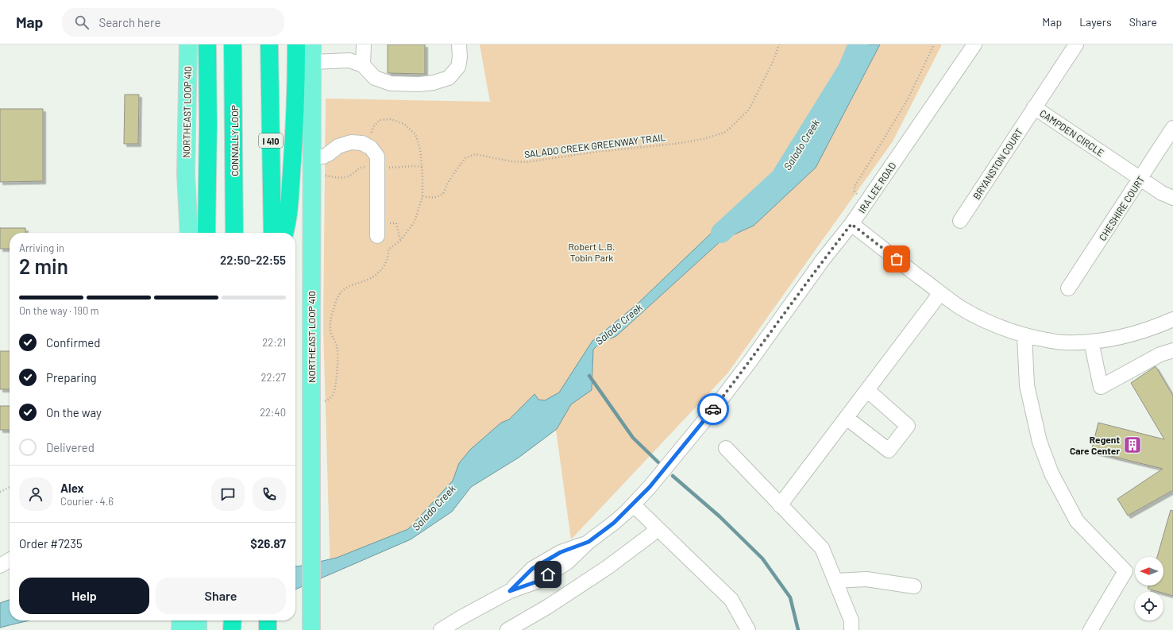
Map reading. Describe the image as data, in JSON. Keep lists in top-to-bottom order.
{
  "streets": {
    "highway": ["CONNALLY LOOP", "I 410"],
    "main road": ["NORTHEAST LOOP 410"],
    "street": [
      "CAMPDEN CIRCLE",
      "BRYANSTON COURT",
      "IRA LEE ROAD",
      "CHESHIRE COURT"
    ],
    "path": ["SALADO CREEK GREENWAY TRAIL"]
  },
  "crossings": [
    ["CAMPDEN CIRCLE", "BRYANSTON COURT"],
    ["CAMPDEN CIRCLE", "CHESHIRE COURT"]
  ],
  "water": ["Salado Creek"],
  "parks": ["Robert L.B. Tobin Park"],
  "places": {
    "building": ["Regent Care Center"]
  },
  "north": "left",
  "page": {
    "header": "Map",
    "search": "Search here",
    "nav": ["Map", "Layers", "Share"],
    "heading": ["2 min", "Arriving in", "22:50–22:55"],
    "panel": [
      "Alex",
      "Courier · 4.6",
      "Order #7235",
      "$26.87"
    ],
    "bar": "On the way · 190 m",
    "list": [
      ["Confirmed", "22:21"],
      ["Preparing", "22:27"],
      ["On the way", "22:40"],
      "Delivered"
    ],
    "buttons": ["Help", "Share"]
  }
}
